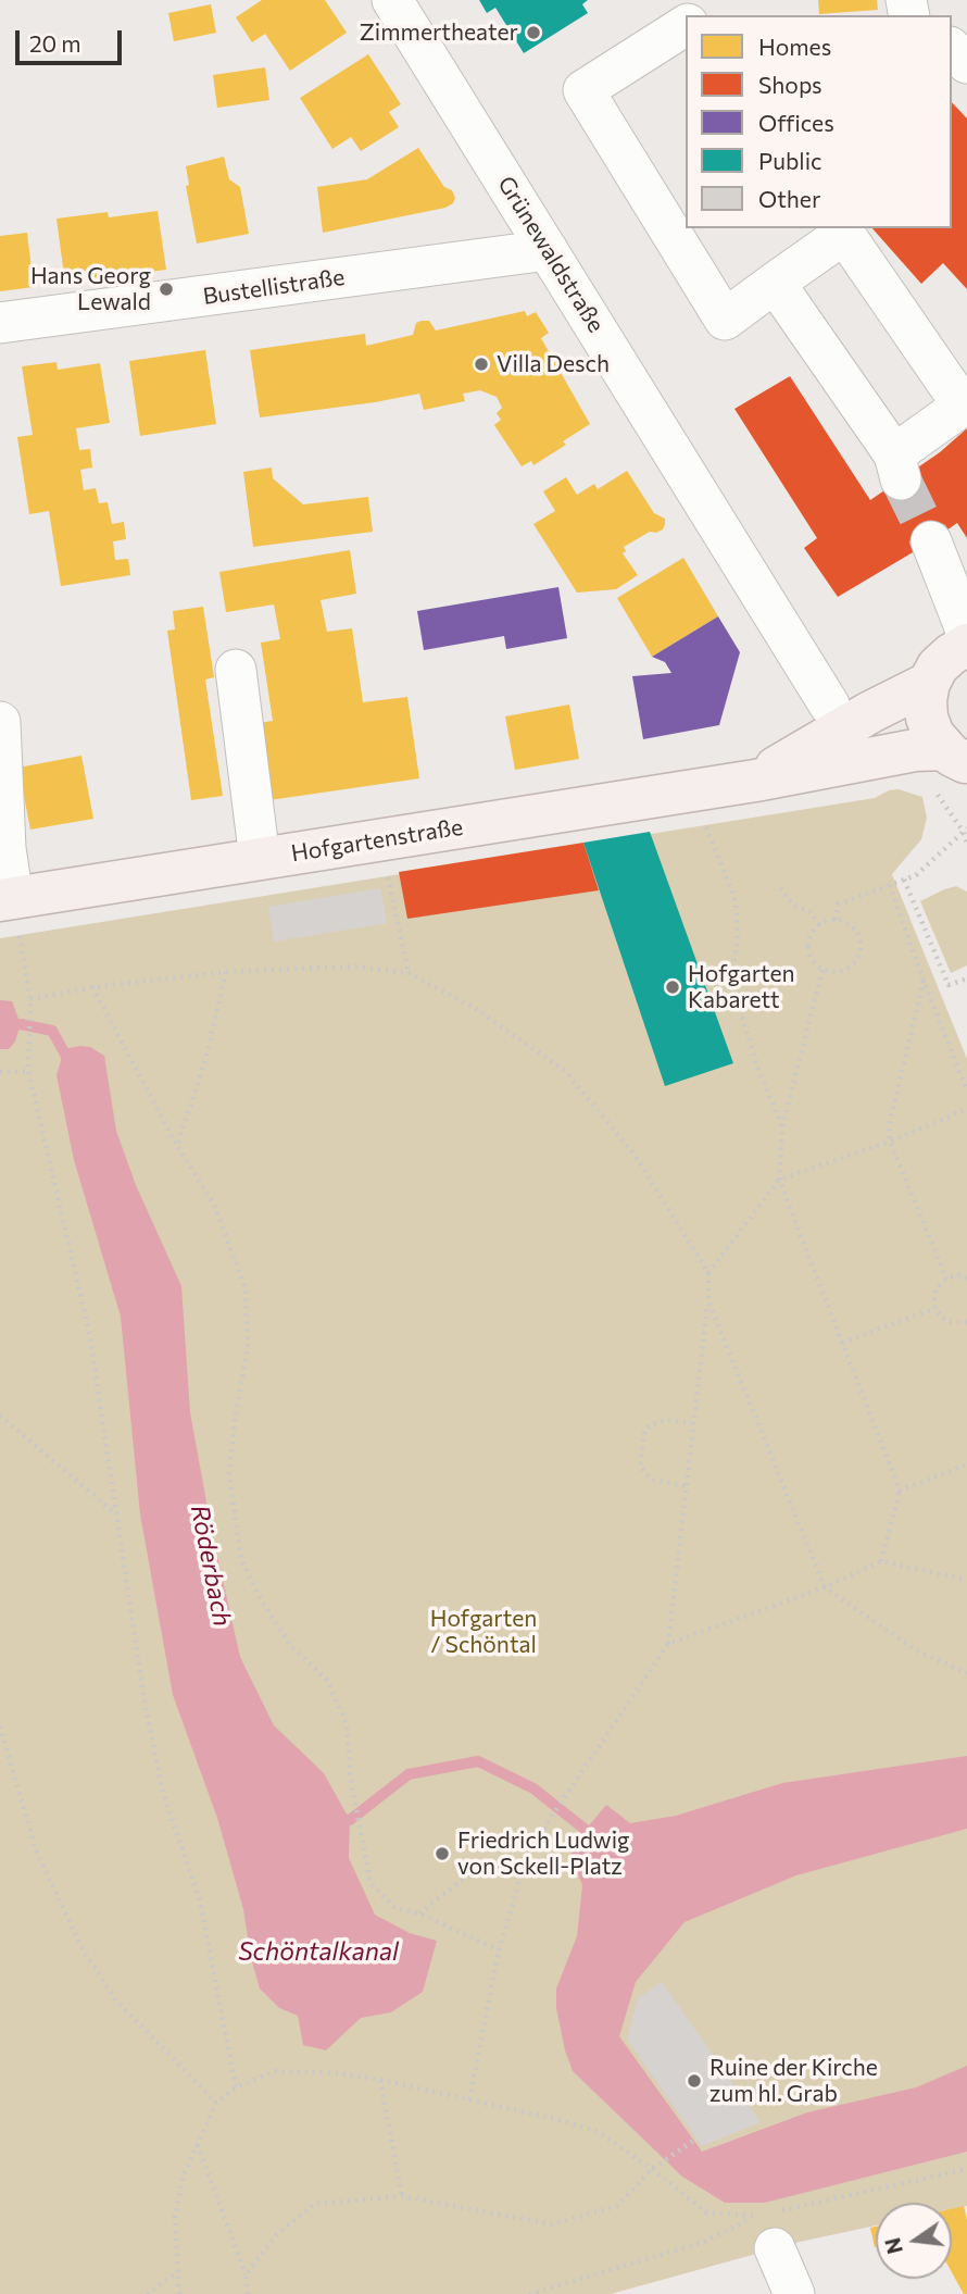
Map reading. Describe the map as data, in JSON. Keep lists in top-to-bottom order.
{
  "streets": {
    "main road": ["Hofgartenstraße"],
    "street": ["Grünewaldstraße", "Bustellistraße"]
  },
  "crossings": [
    ["Grünewaldstraße", "Bustellistraße"]
  ],
  "water": ["Röderbach", "Schöntalkanal"],
  "parks": ["Hofgarten / Schöntal"],
  "places": [
    "Zimmertheater",
    "Hans Georg Lewald",
    "Villa Desch",
    "Hofgarten Kabarett",
    "Friedrich Ludwig von Sckell-Platz",
    "Ruine der Kirche zum hl. Grab"
  ],
  "legend": [
    "Homes",
    "Shops",
    "Offices",
    "Public",
    "Other"
  ],
  "scale_bar": "20 m",
  "north": "left"
}
